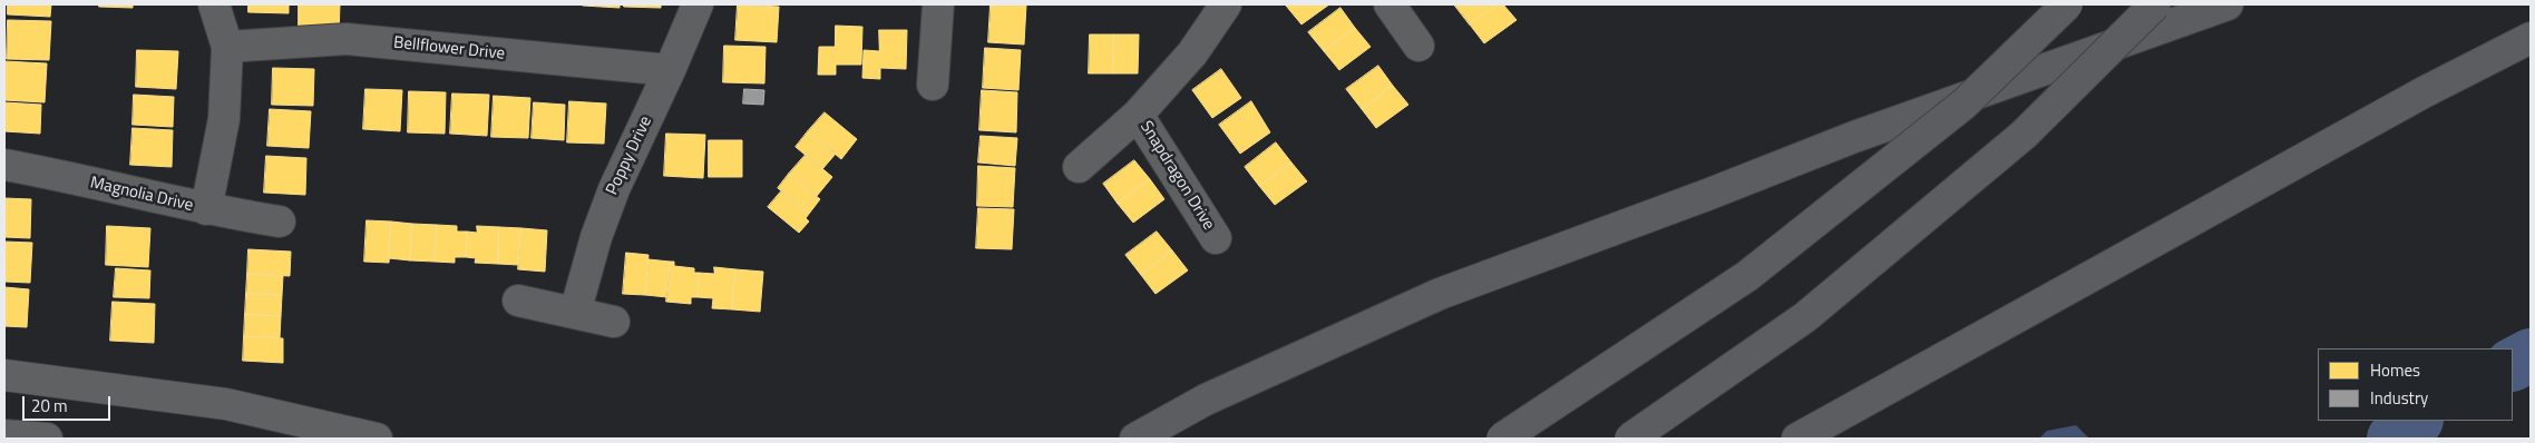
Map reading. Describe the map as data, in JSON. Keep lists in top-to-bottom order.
{
  "streets": {
    "street": [
      "Bellflower Drive",
      "Poppy Drive",
      "Snapdragon Drive",
      "Magnolia Drive"
    ]
  },
  "crossings": [
    ["Bellflower Drive", "Poppy Drive"]
  ],
  "legend": ["Homes", "Industry"],
  "scale_bar": "20 m"
}
